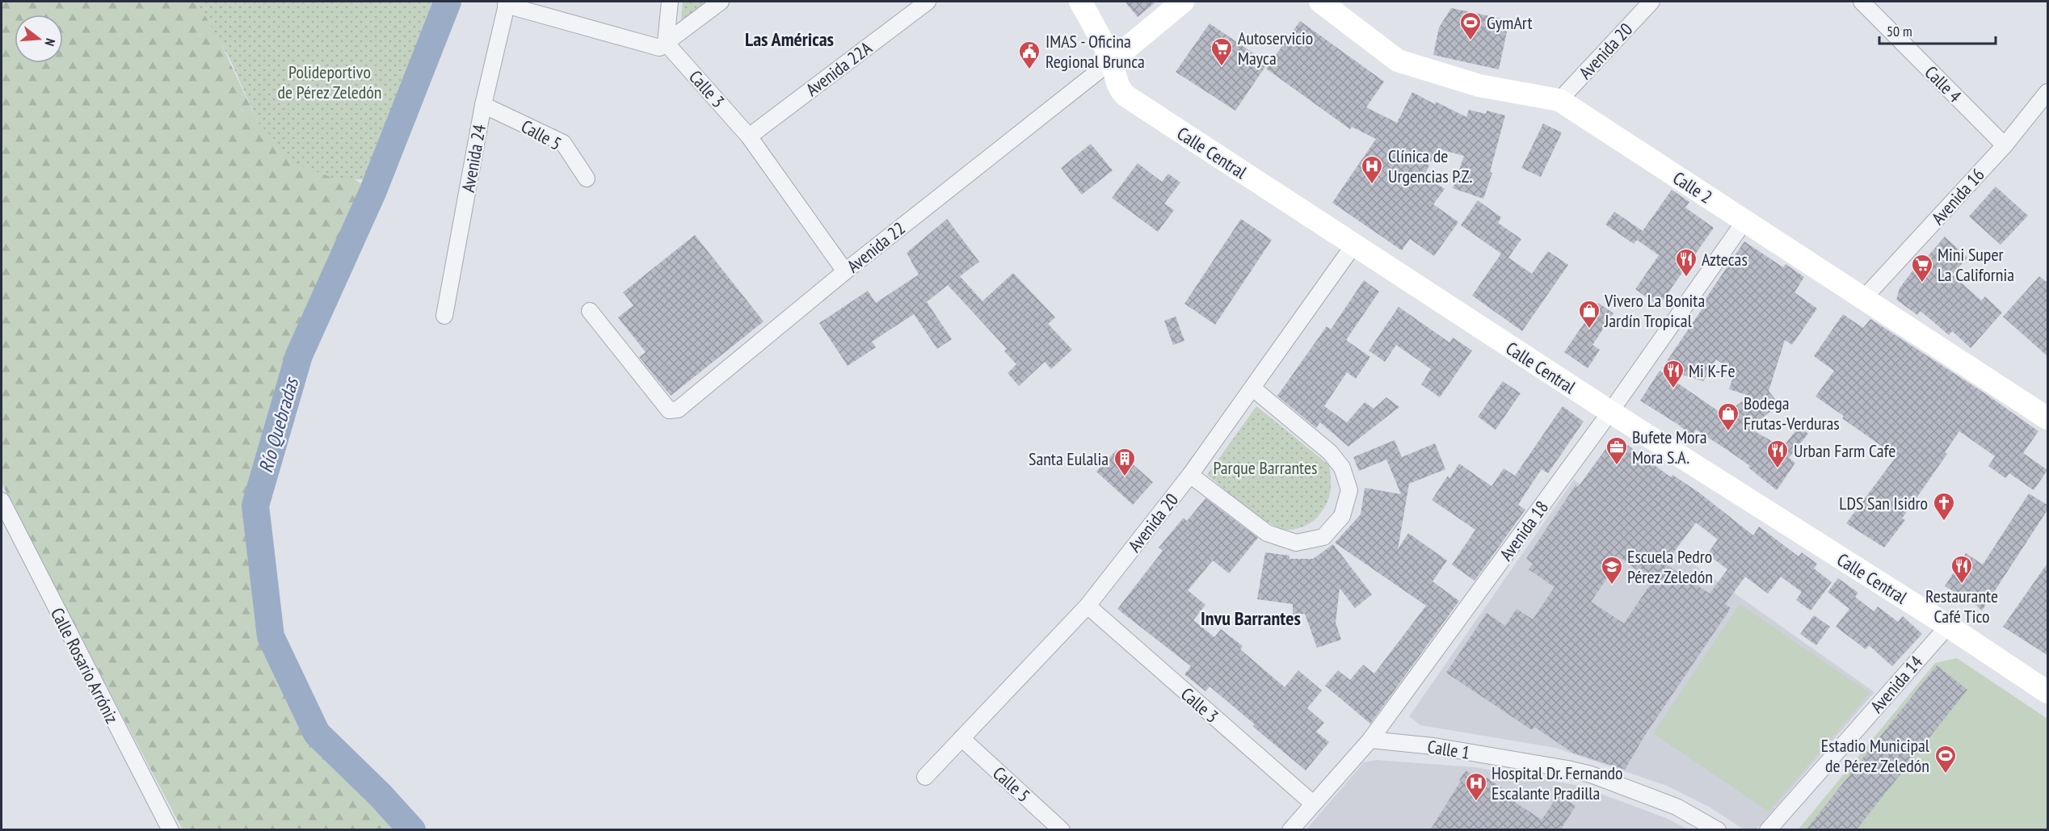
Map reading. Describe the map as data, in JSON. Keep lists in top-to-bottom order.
{
  "streets": {
    "main road": ["Calle Central", "Calle 2", "Avenida 22"],
    "street": [
      "Avenida 20",
      "Avenida 22A",
      "Calle 4",
      "Calle 3",
      "Calle 5",
      "Avenida 24",
      "Avenida 16",
      "Avenida 18",
      "Calle Rosario Arróniz",
      "Avenida 14",
      "Calle 1"
    ]
  },
  "crossings": [
    ["Avenida 20", "Calle 3"],
    ["Avenida 20", "Calle 5"],
    ["Avenida 20", "Calle Central"],
    ["Avenida 20", "Calle 2"],
    ["Avenida 22A", "Calle 3"],
    ["Calle 4", "Avenida 16"],
    ["Calle 3", "Avenida 22"],
    ["Calle 3", "Avenida 18"],
    ["Calle 5", "Avenida 24"],
    ["Calle Central", "Avenida 22"],
    ["Calle Central", "Avenida 18"],
    ["Calle Central", "Avenida 14"],
    ["Calle 2", "Avenida 16"],
    ["Calle 2", "Avenida 18"],
    ["Avenida 18", "Calle 1"]
  ],
  "districts": ["Las Américas", "Invu Barrantes"],
  "water": ["Río Quebradas"],
  "parks": ["Polideportivo de Pérez Zeledón", "Parque Barrantes"],
  "places": {
    "sports": ["GymArt", "Estadio Municipal de Pérez Zeledón"],
    "supermarket": ["Autoservicio Mayca", "Mini Super La California"],
    "public building": ["IMAS - Oficina Regional Brunca"],
    "hospital": ["Clínica de Urgencias P.Z.", "Hospital Dr. Fernando Escalante Pradilla"],
    "restaurant": [
      "Aztecas",
      "Mi K-Fe",
      "Urban Farm Cafe",
      "Restaurante Café Tico"
    ],
    "shop": ["Vivero La Bonita Jardín Tropical", "Bodega Frutas-Verduras"],
    "office": ["Bufete Mora Mora S.A."],
    "building": ["Santa Eulalia"],
    "church": ["LDS San Isidro"],
    "school or university": ["Escuela Pedro Pérez Zeledón"]
  },
  "scale_bar": "50 m",
  "north": "right"
}
